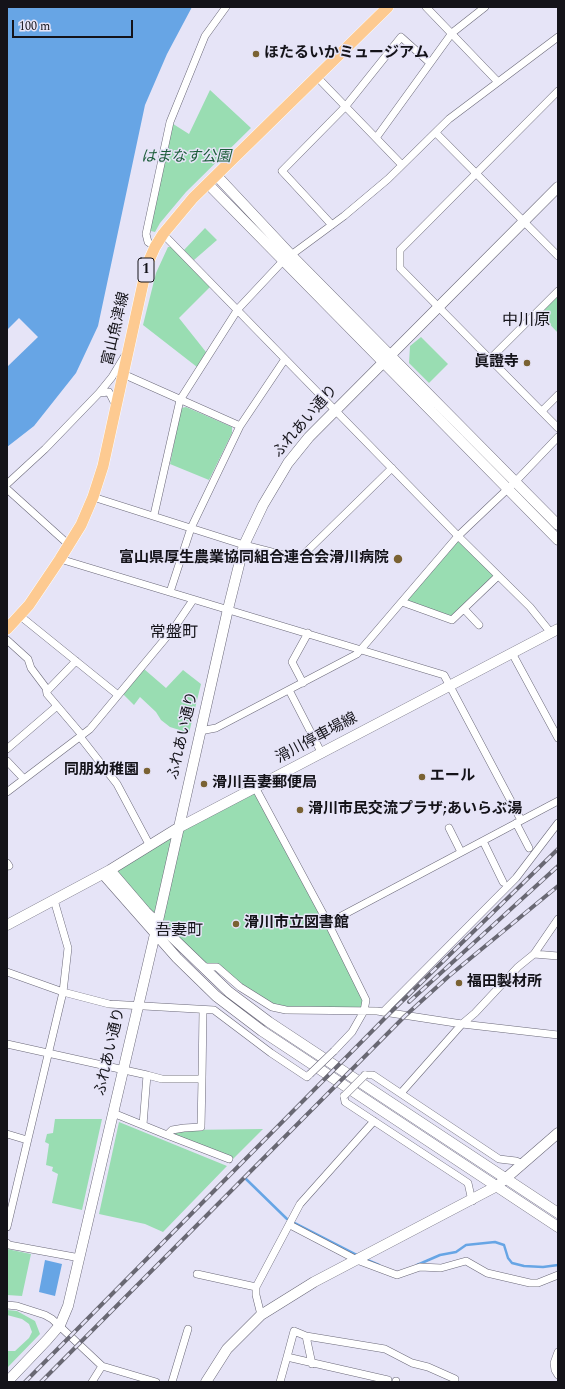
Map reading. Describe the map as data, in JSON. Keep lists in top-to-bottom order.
{
  "streets": {
    "main road": ["1", "富山魚津線"],
    "street": ["ふれあい通り", "滑川停車場線"]
  },
  "crossings": [
    ["ふれあい通り", "滑川停車場線"]
  ],
  "districts": ["中川原", "常盤町", "吾妻町"],
  "parks": ["はまなす公園"],
  "places": [
    "ほたるいかミュージアム",
    "眞證寺",
    "富山県厚生農業協同組合連合会滑川病院",
    "同朋幼稚園",
    "エール",
    "滑川吾妻郵便局",
    "滑川市民交流プラザ;あいらぶ湯",
    "滑川市立図書館",
    "福田製材所"
  ],
  "scale_bar": "100 m"
}
